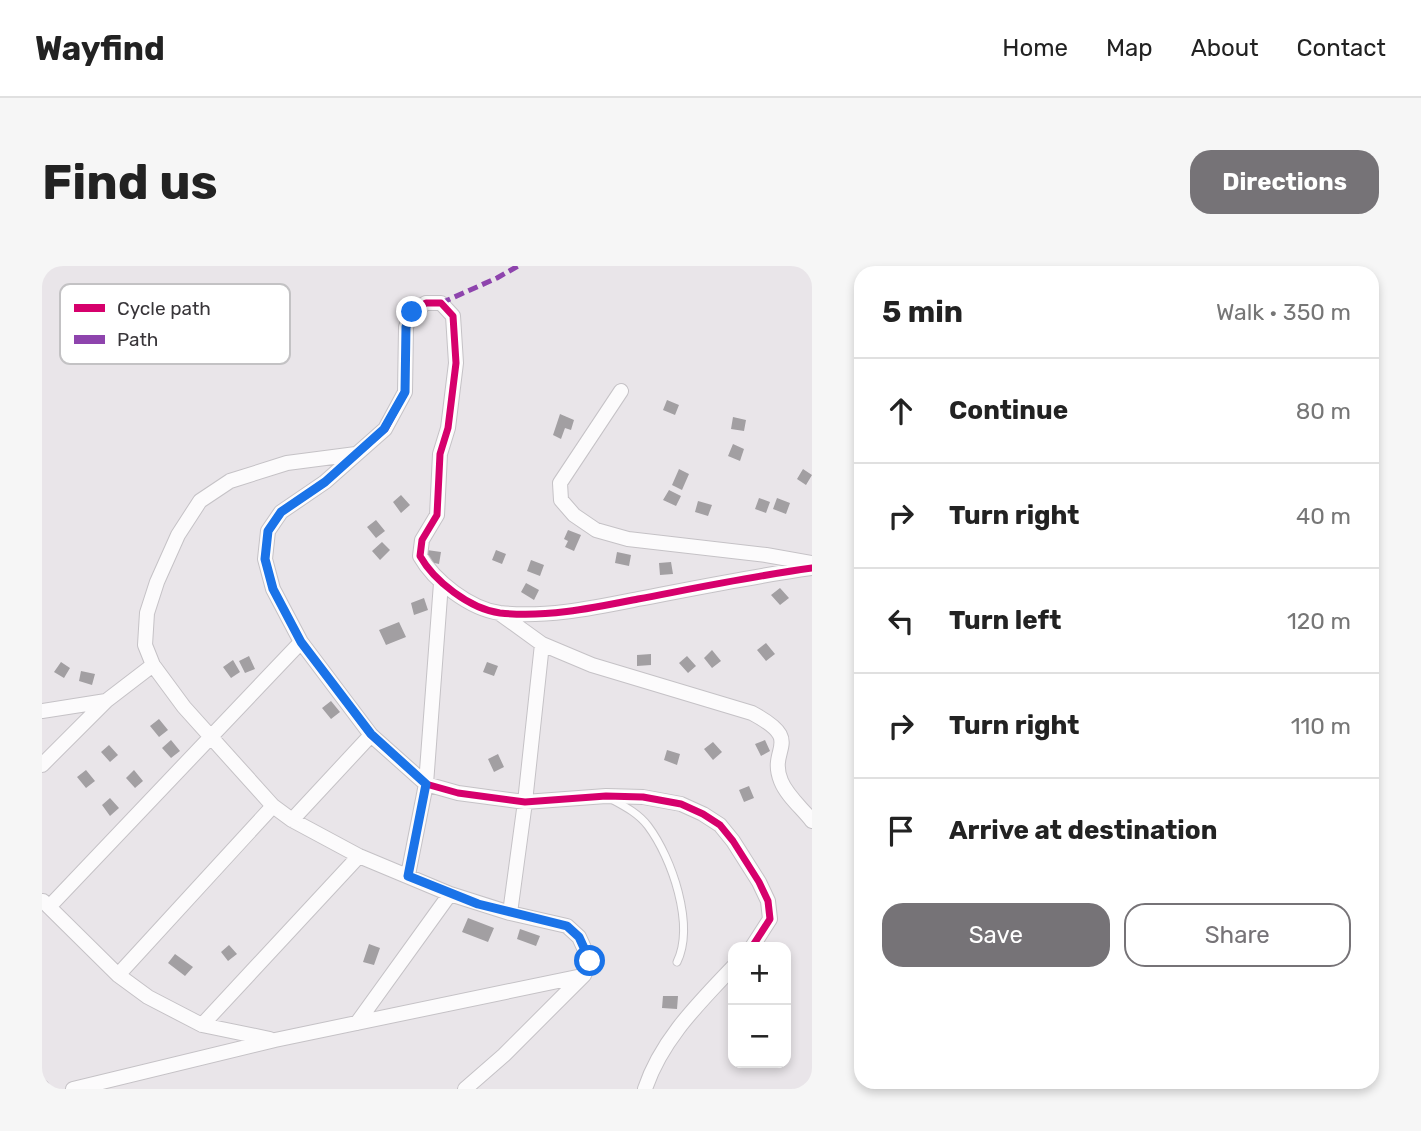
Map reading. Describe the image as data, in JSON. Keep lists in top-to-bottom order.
{
  "legend": ["Cycle path", "Path"],
  "page": {
    "header": "Wayfind",
    "nav": [
      "Home",
      "Map",
      "About",
      "Contact"
    ],
    "buttons": [
      "Directions",
      ["Save", "Share"]
    ],
    "title": "Find us",
    "heading": ["5 min", "Walk · 350 m"],
    "list": [
      ["Continue", "80 m"],
      ["Turn right", "40 m"],
      ["Turn left", "120 m"],
      ["Turn right", "110 m"],
      "Arrive at destination"
    ],
    "map_buttons": ["+", "−"]
  }
}
